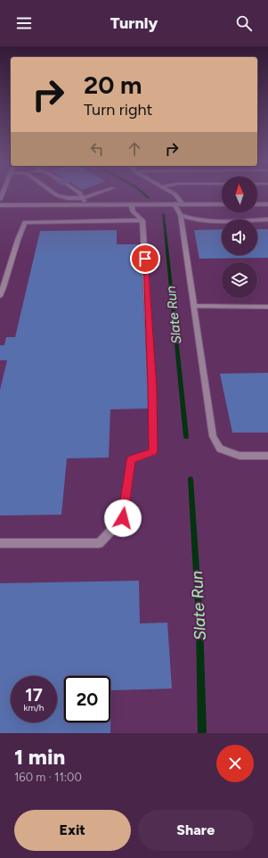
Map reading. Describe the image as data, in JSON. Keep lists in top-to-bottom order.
{
  "water": ["Slate Run"],
  "north": "top",
  "page": {
    "header": "Turnly",
    "turn": ["20 m", "Turn right"],
    "speed": "17 km/h",
    "limit": "20",
    "heading": ["1 min", "160 m · 11:00"],
    "buttons": ["Exit", "Share"]
  }
}
